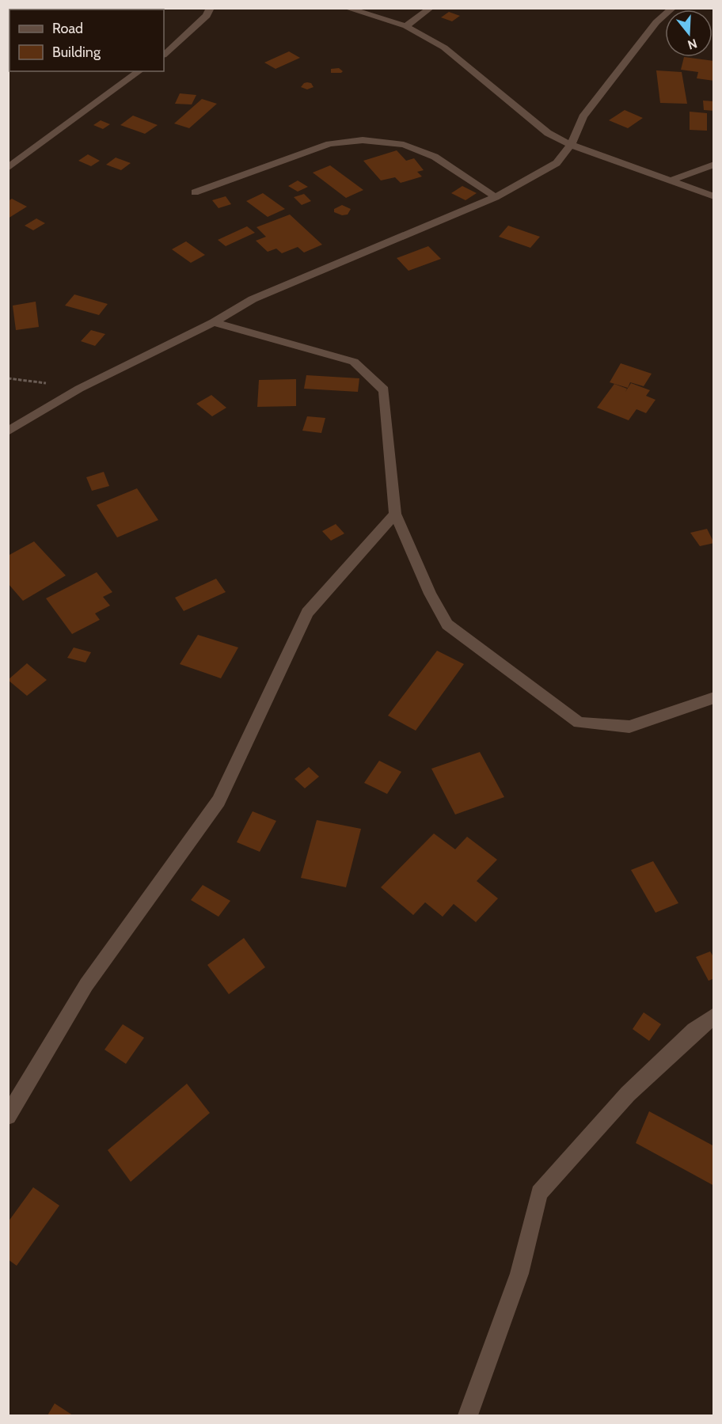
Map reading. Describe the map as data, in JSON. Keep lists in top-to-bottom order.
{
  "legend": ["Road", "Building"],
  "north": "bottom"
}
